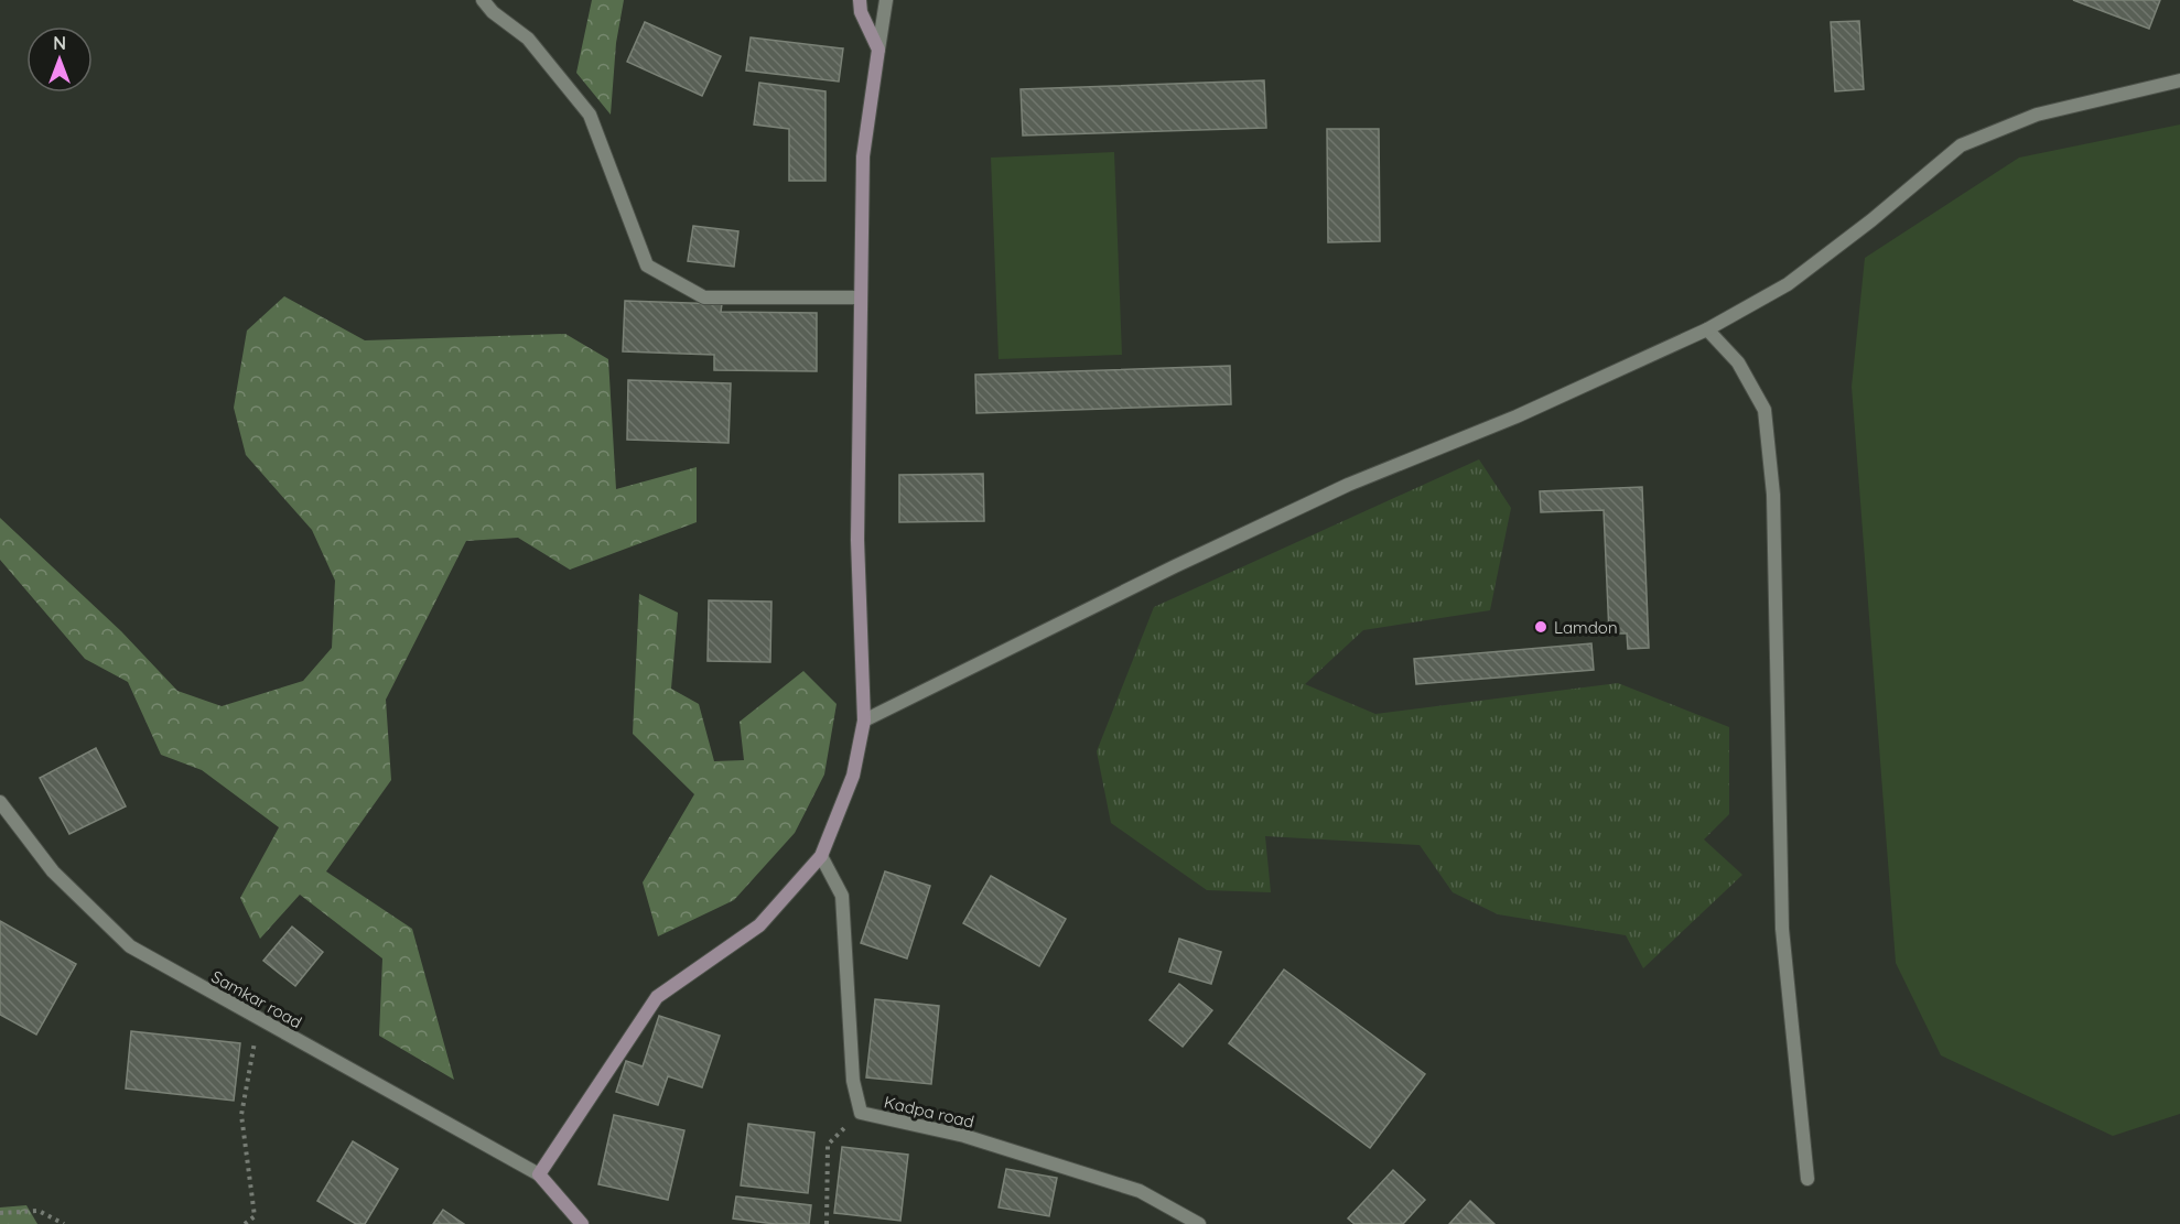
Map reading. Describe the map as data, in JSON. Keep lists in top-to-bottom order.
{
  "streets": {
    "street": ["Samkar road", "Kadpa road"]
  },
  "places": ["Lamdon"],
  "north": "top"
}
